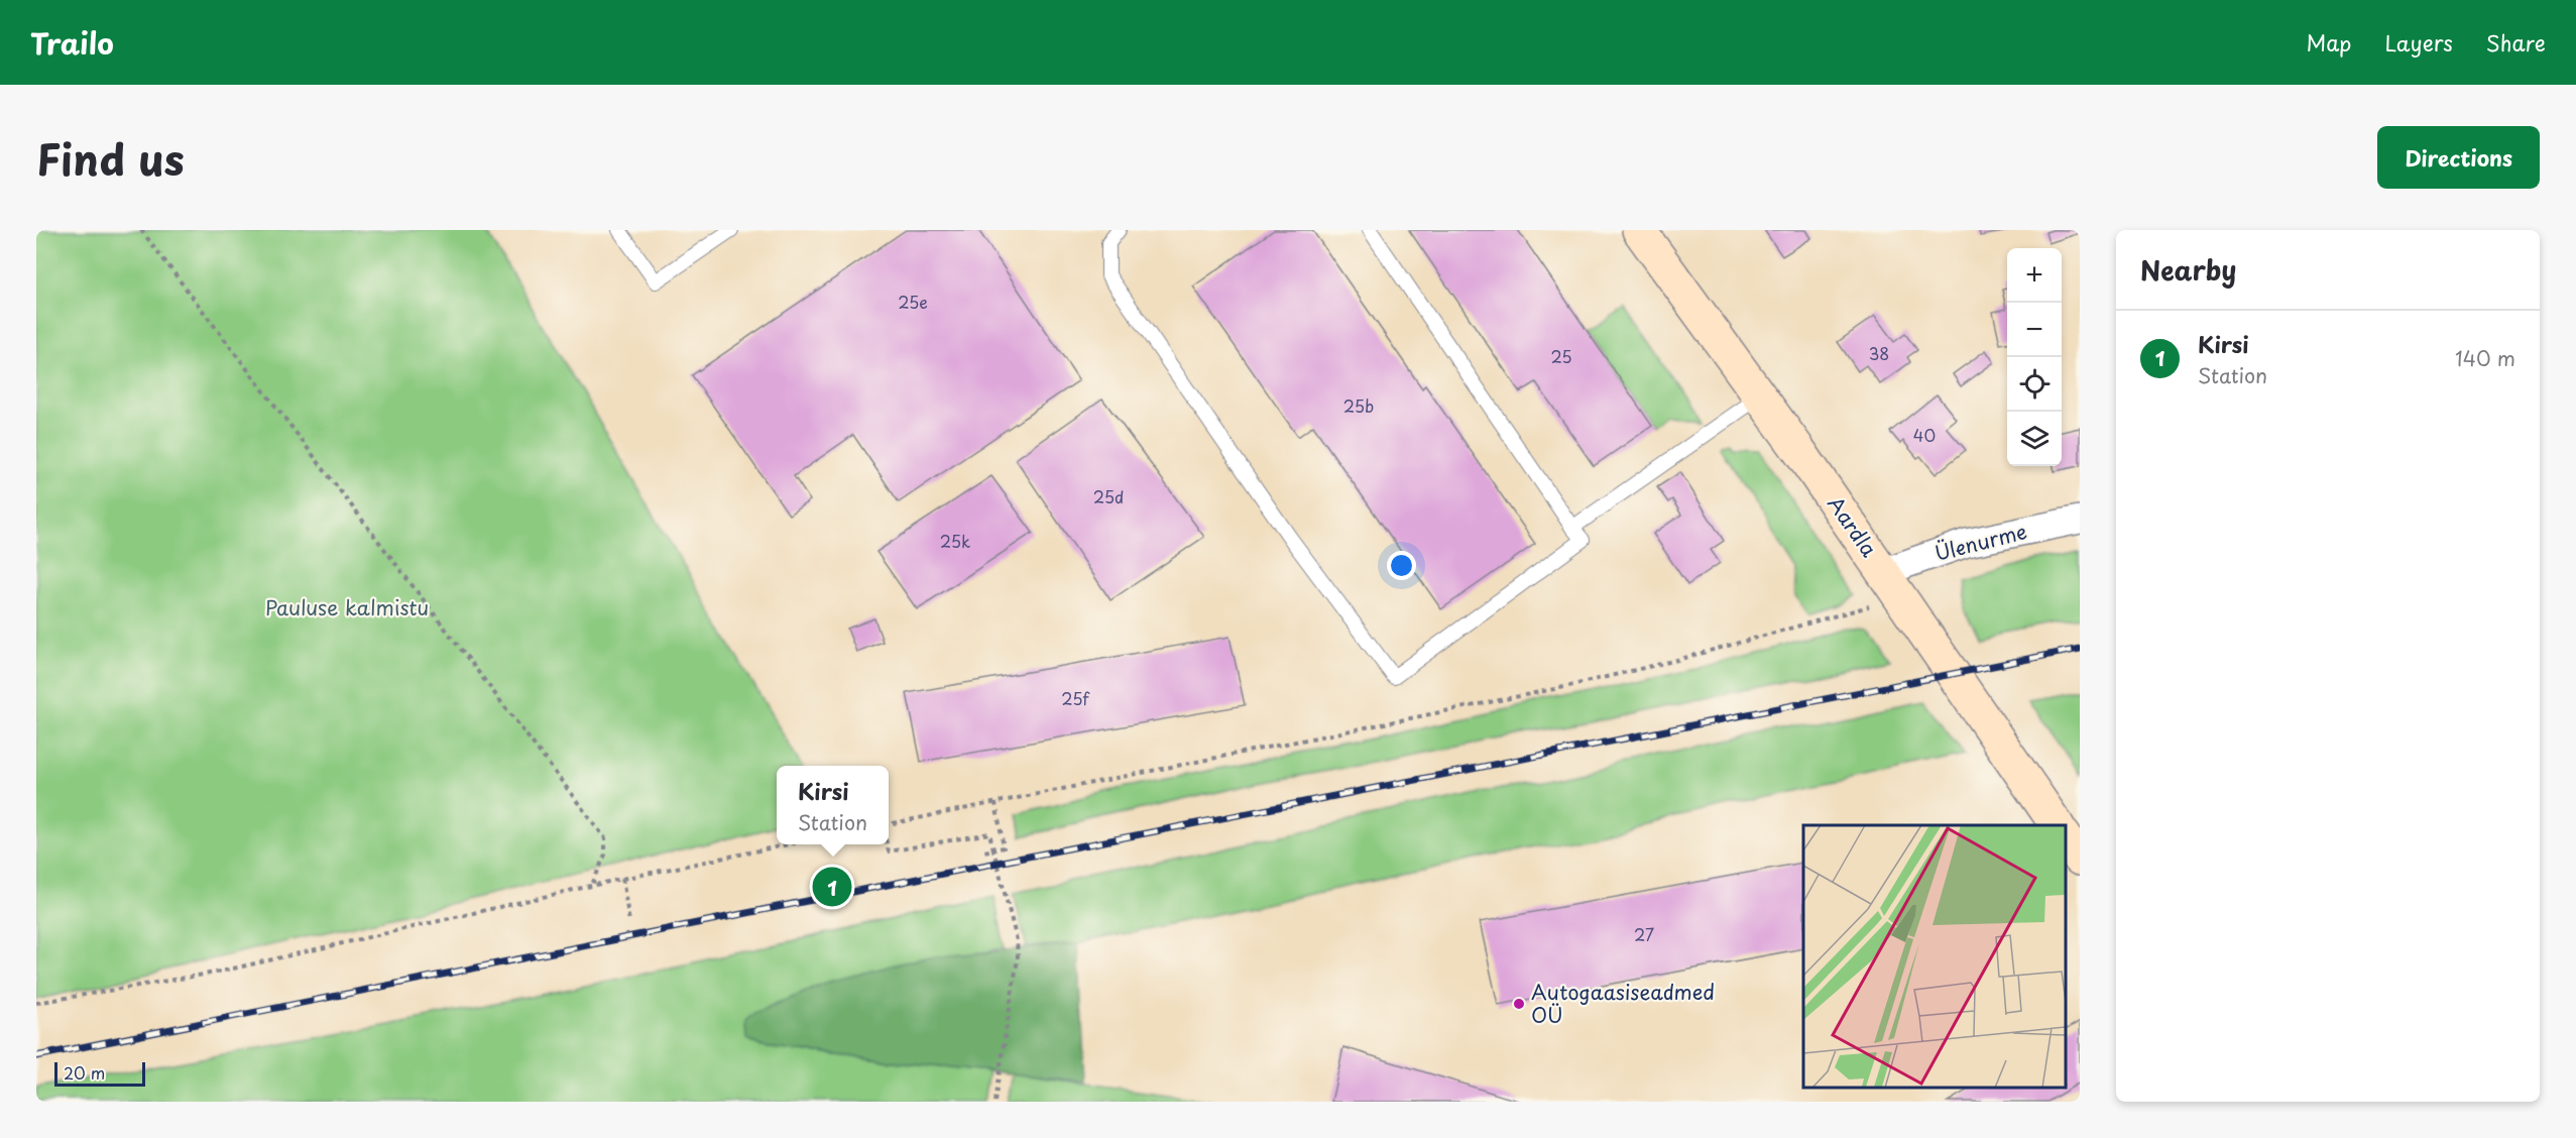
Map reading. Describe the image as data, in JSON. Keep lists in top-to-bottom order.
{
  "streets": {
    "street": ["Aardla", "Ülenurme"]
  },
  "crossings": [
    ["Aardla", "Ülenurme"]
  ],
  "parks": ["Pauluse kalmistu"],
  "places": ["Autogaasiseadmed OÜ"],
  "house_numbers": [
    "25e",
    "38",
    "25",
    "25b",
    "40",
    "25d",
    "25k",
    "25f",
    "27"
  ],
  "scale_bar": "20 m",
  "page": {
    "header": "Trailo",
    "nav": ["Map", "Layers", "Share"],
    "title": "Find us",
    "buttons": "Directions",
    "heading": "Nearby",
    "map_buttons": ["+", "−"],
    "list": [
      {
        "mark": "1",
        "name": "Kirsi",
        "note": "Station",
        "value": "140 m"
      }
    ],
    "popup": ["Kirsi", "Station"],
    "pins": "1",
    "scale": "20 m"
  }
}
